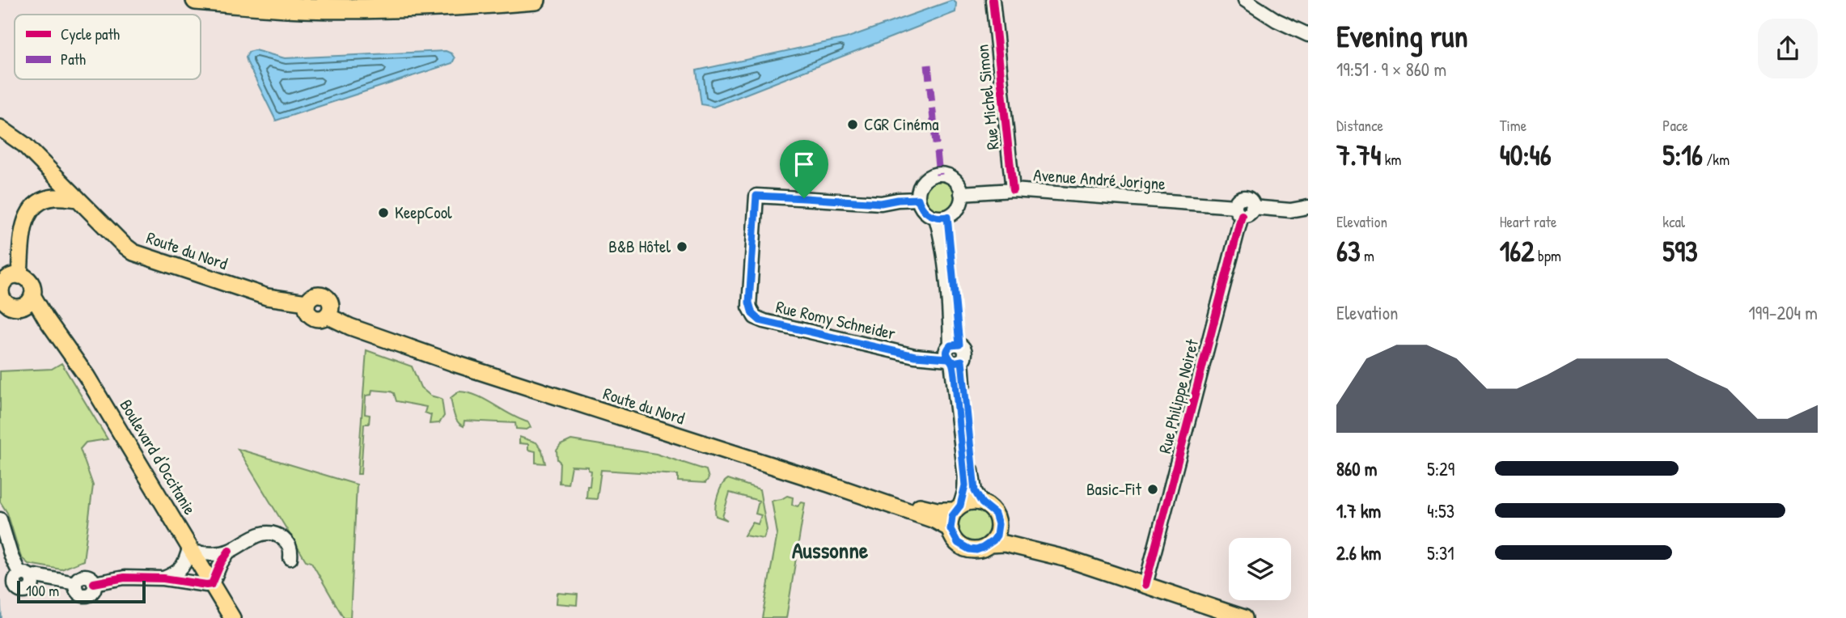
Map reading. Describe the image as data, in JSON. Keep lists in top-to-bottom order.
{
  "streets": {
    "main road": ["Route du Nord", "Boulevard d'Occitanie"],
    "street": [
      "Rue Michel Simon",
      "Avenue André Jorigne",
      "Rue Romy Schneider",
      "Rue Philippe Noiret"
    ]
  },
  "crossings": [
    ["Rue Michel Simon", "Avenue André Jorigne"],
    ["Avenue André Jorigne", "Rue Romy Schneider"],
    ["Avenue André Jorigne", "Rue Philippe Noiret"]
  ],
  "districts": ["Aussonne"],
  "places": [
    "CGR Cinéma",
    "KeepCool",
    "B&B Hôtel",
    "Basic-Fit"
  ],
  "legend": ["Cycle path", "Path"],
  "scale_bar": "100 m",
  "page": {
    "heading": ["Evening run", "19:51 · 9 × 860 m"],
    "stats": [
      ["Distance", "7.74 km"],
      ["Time", "40:46"],
      ["Pace", "5:16 /km"],
      ["Elevation", "63 m"],
      ["Heart rate", "162 bpm"],
      ["kcal", "593"]
    ],
    "chart": ["Elevation", "199–204 m"],
    "list": [
      {
        "name": "860 m",
        "note": "5:29"
      },
      {
        "name": "1.7 km",
        "note": "4:53"
      },
      {
        "name": "2.6 km",
        "note": "5:31"
      }
    ],
    "scale": "100 m"
  }
}
